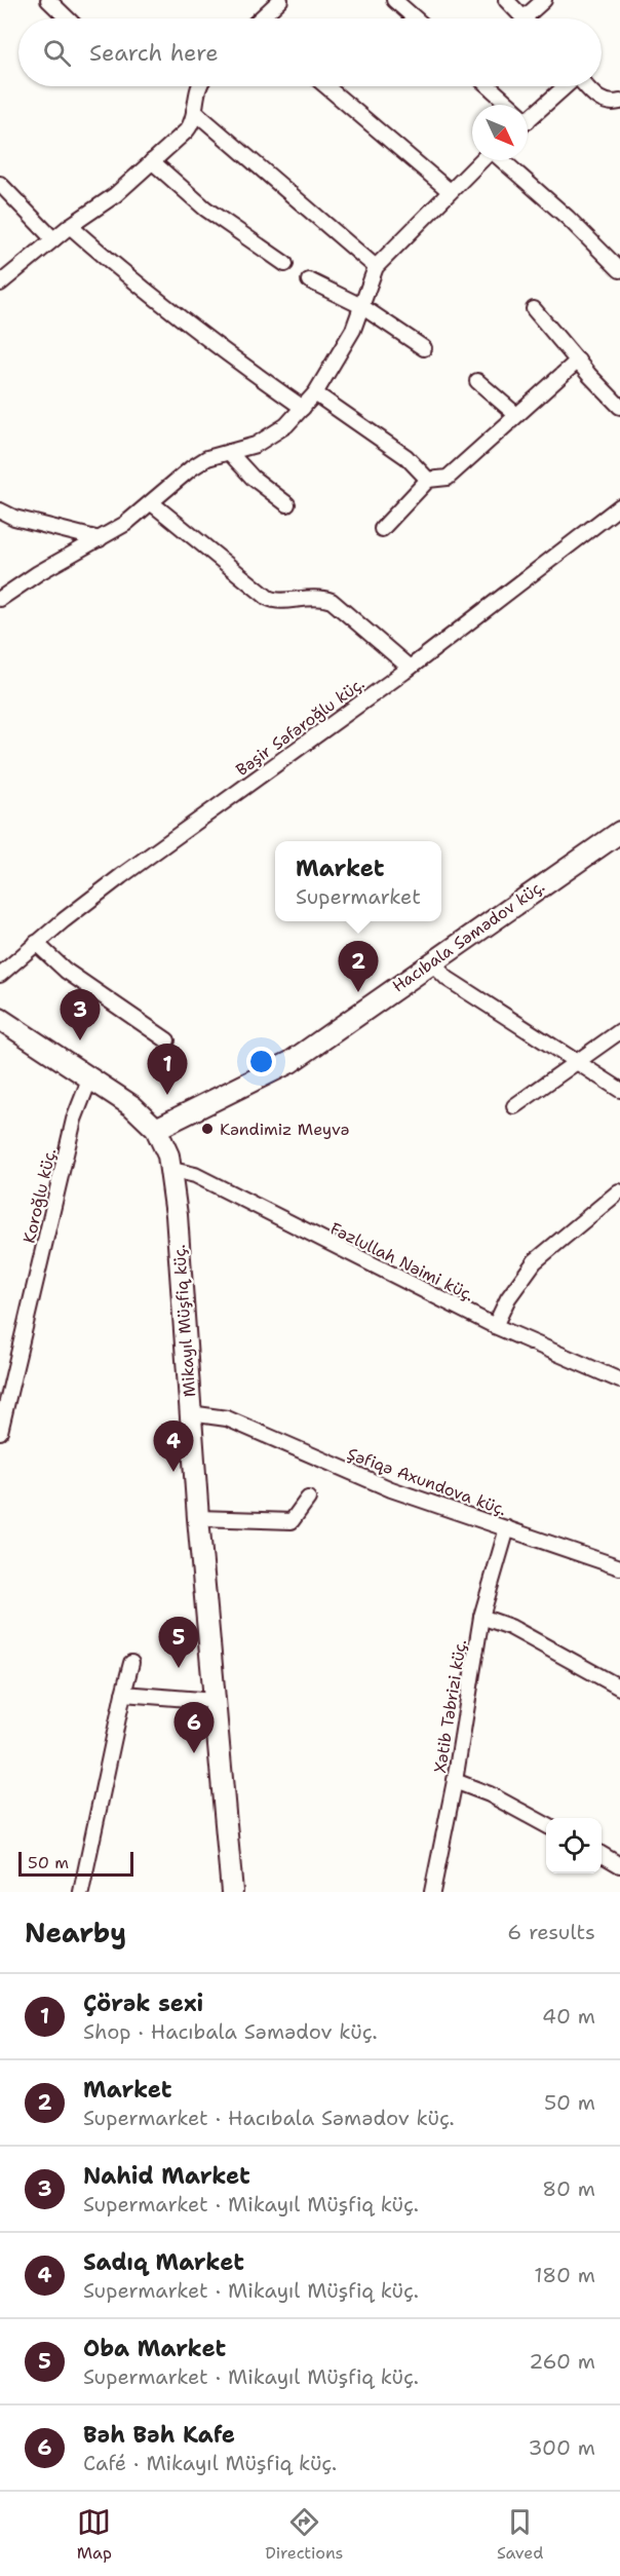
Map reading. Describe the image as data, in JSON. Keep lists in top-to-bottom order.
{
  "streets": {
    "main road": ["Hacıbala Səmədov küç.", "Mikayıl Müşfiq küç."],
    "street": [
      "Bəşir Səfəroğlu küç.",
      "Koroğlu küç.",
      "Fəzlullah Nəimi küç.",
      "Şəfiqə Axundova küç.",
      "Xətib Təbrizi küç."
    ]
  },
  "crossings": [
    ["Hacıbala Səmədov küç.", "Mikayıl Müşfiq küç."],
    ["Koroğlu küç.", "Mikayıl Müşfiq küç."],
    ["Fəzlullah Nəimi küç.", "Mikayıl Müşfiq küç."],
    ["Mikayıl Müşfiq küç.", "Şəfiqə Axundova küç."],
    ["Şəfiqə Axundova küç.", "Xətib Təbrizi küç."]
  ],
  "places": ["Kəndimiz Meyvə"],
  "scale_bar": "50 m",
  "north": "bottom right",
  "page": {
    "search": "Search here",
    "popup": ["Market", "Supermarket"],
    "pins": [
      "2",
      "3",
      "1",
      "4",
      "5",
      "6"
    ],
    "scale": "50 m",
    "heading": ["Nearby", "6 results"],
    "list": [
      {
        "mark": "1",
        "name": "Çörək sexi",
        "note": "Shop · Hacıbala Səmədov küç.",
        "value": "40 m"
      },
      {
        "mark": "2",
        "name": "Market",
        "note": "Supermarket · Hacıbala Səmədov küç.",
        "value": "50 m"
      },
      {
        "mark": "3",
        "name": "Nahid Market",
        "note": "Supermarket · Mikayıl Müşfiq küç.",
        "value": "80 m"
      },
      {
        "mark": "4",
        "name": "Sadıq Market",
        "note": "Supermarket · Mikayıl Müşfiq küç.",
        "value": "180 m"
      },
      {
        "mark": "5",
        "name": "Oba Market",
        "note": "Supermarket · Mikayıl Müşfiq küç.",
        "value": "260 m"
      },
      {
        "mark": "6",
        "name": "Bəh Bəh Kafe",
        "note": "Café · Mikayıl Müşfiq küç.",
        "value": "300 m"
      }
    ],
    "nav": ["Map", "Directions", "Saved"]
  }
}
